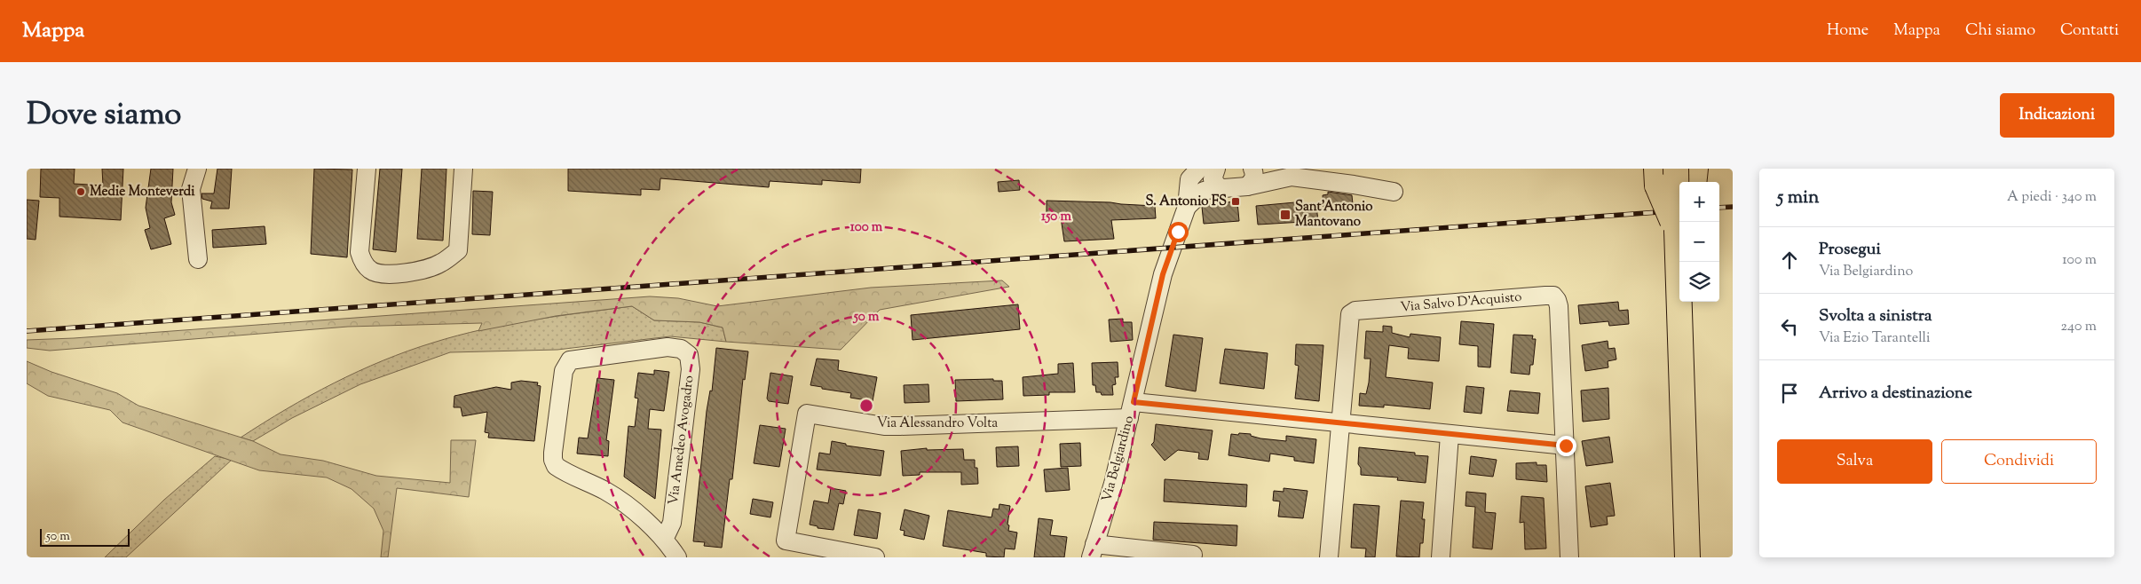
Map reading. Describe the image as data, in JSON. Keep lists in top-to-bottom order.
{
  "streets": {
    "street": [
      "Via Salvo D'Acquisto",
      "Via Alessandro Volta",
      "Via Amedeo Avogadro",
      "Via Belgiardino"
    ]
  },
  "crossings": [
    ["Via Alessandro Volta", "Via Belgiardino"]
  ],
  "places": {
    "other": ["Medie Monteverdi"],
    "transit": ["S. Antonio FS", "Sant’Antonio Mantovano"]
  },
  "scale_bar": "50 m",
  "page": {
    "header": "Mappa",
    "nav": [
      "Home",
      "Mappa",
      "Chi siamo",
      "Contatti"
    ],
    "title": "Dove siamo",
    "buttons": [
      "Indicazioni",
      ["Salva", "Condividi"]
    ],
    "heading": ["5 min", "A piedi · 340 m"],
    "map_buttons": ["+", "−"],
    "list": [
      ["Prosegui", "Via Belgiardino", "100 m"],
      ["Svolta a sinistra", "Via Ezio Tarantelli", "240 m"],
      "Arrivo a destinazione"
    ],
    "scale": "50 m"
  },
  "rings": ["150 m", "100 m", "50 m"]
}
